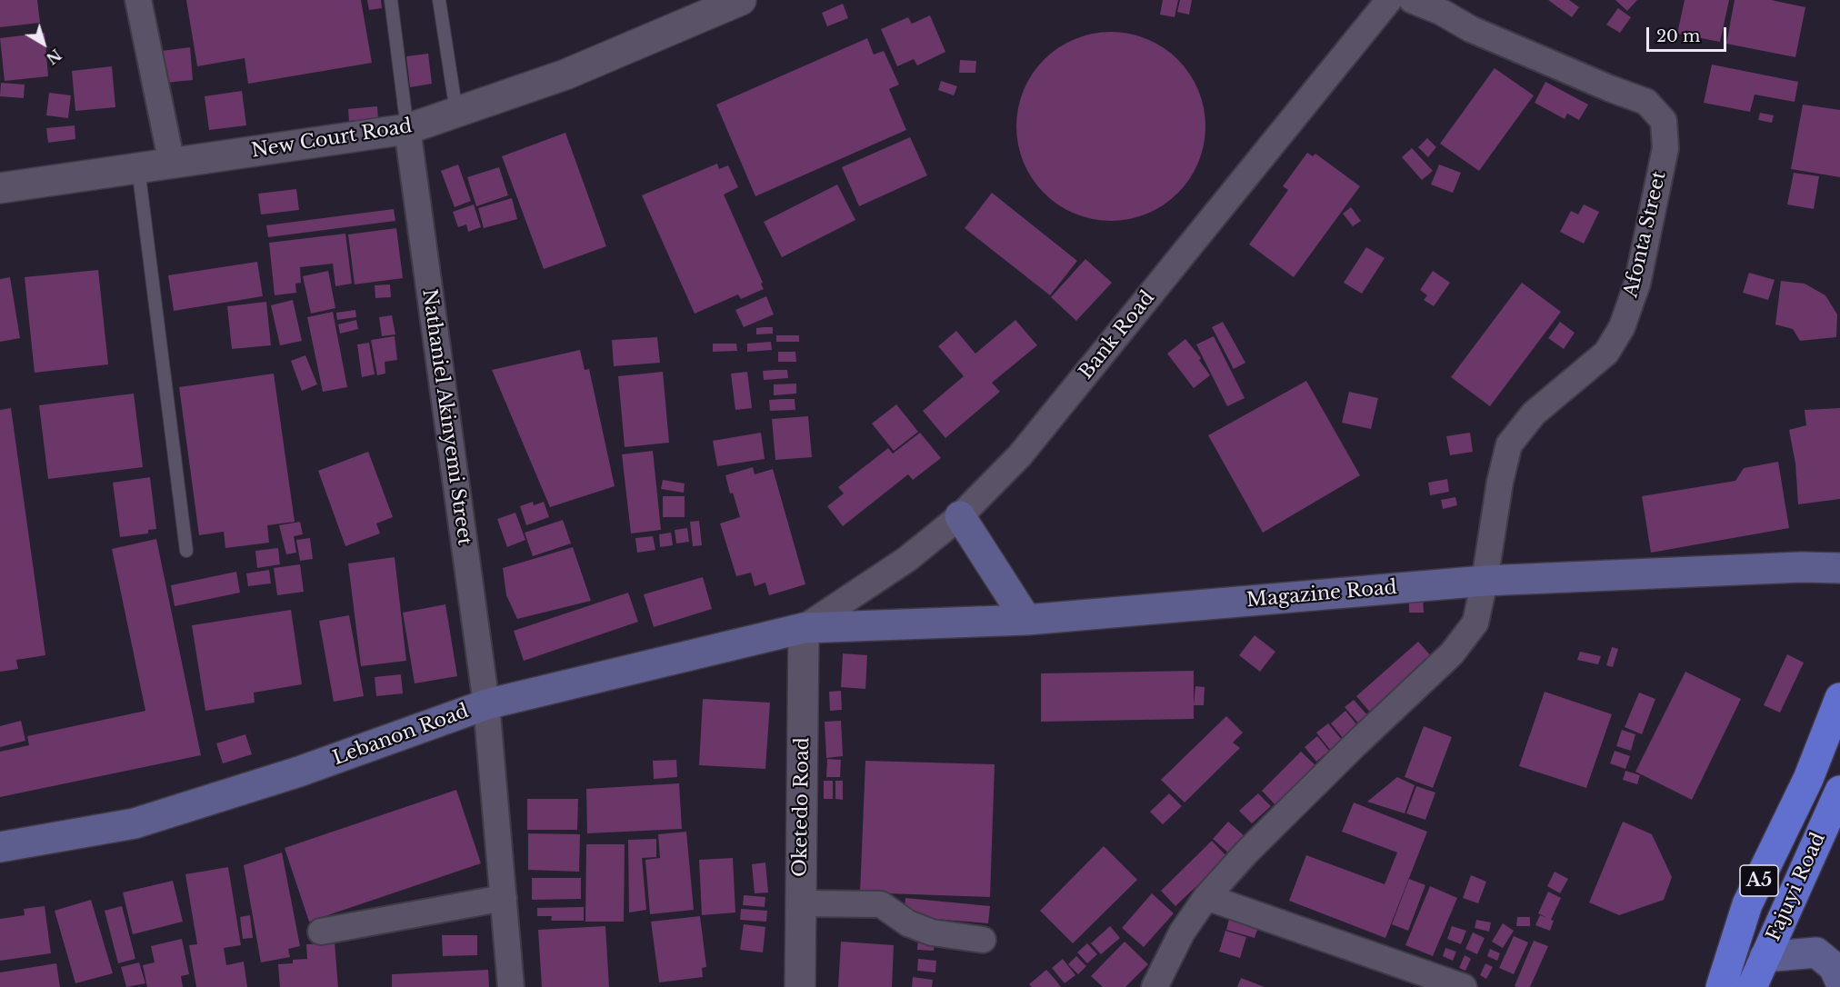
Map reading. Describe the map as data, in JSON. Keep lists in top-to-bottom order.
{
  "streets": {
    "highway": ["A5", "Fajuyi Road"],
    "main road": ["Magazine Road", "Lebanon Road"],
    "street": [
      "New Court Road",
      "Afonta Street",
      "Bank Road",
      "Nathaniel Akinyemi Street",
      "Oketedo Road"
    ]
  },
  "crossings": [
    ["New Court Road", "Nathaniel Akinyemi Street"],
    ["Afonta Street", "Magazine Road"],
    ["Bank Road", "Magazine Road"],
    ["Bank Road", "Lebanon Road"],
    ["Bank Road", "Oketedo Road"],
    ["Nathaniel Akinyemi Street", "Lebanon Road"],
    ["Magazine Road", "Lebanon Road"],
    ["Magazine Road", "Oketedo Road"],
    ["Lebanon Road", "Oketedo Road"]
  ],
  "scale_bar": "20 m",
  "north": "bottom right"
}
